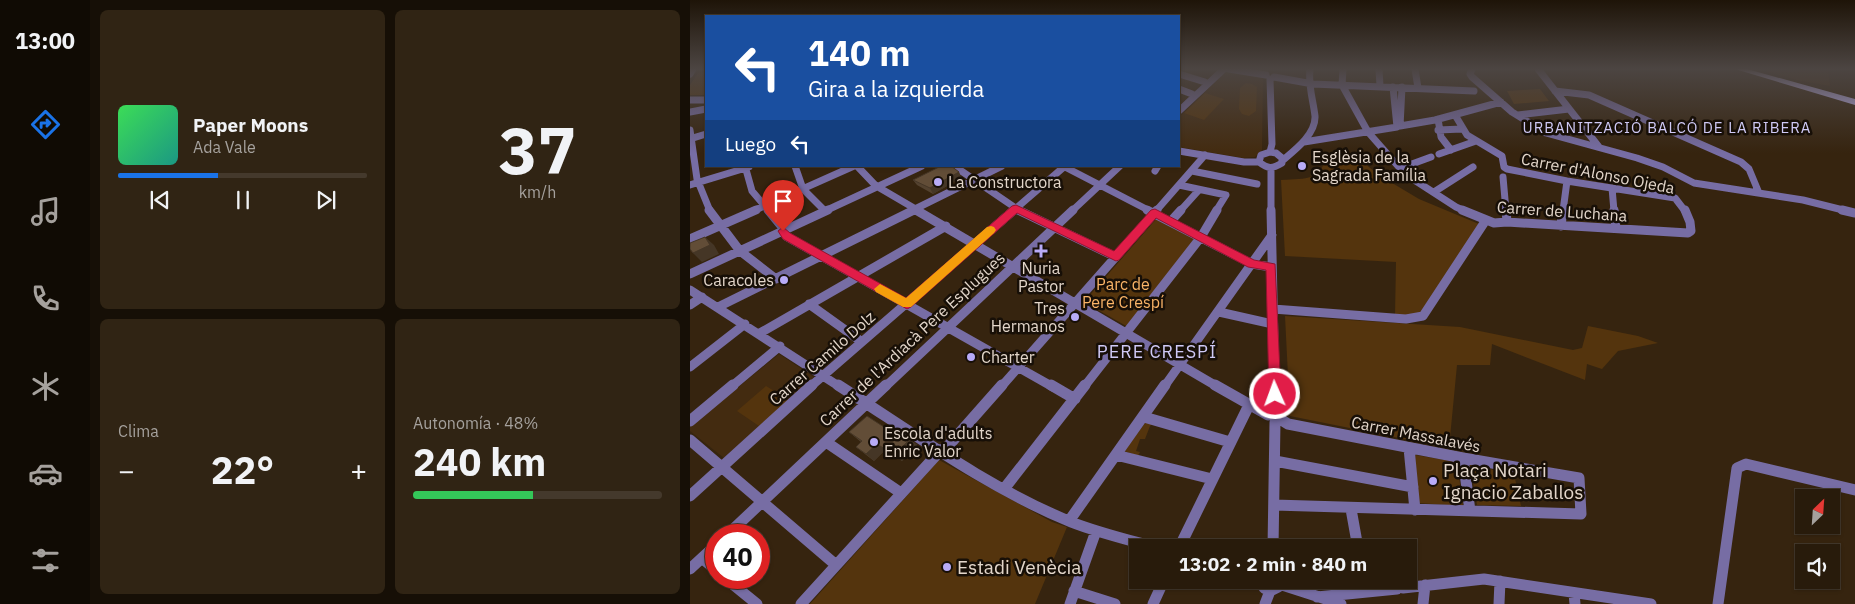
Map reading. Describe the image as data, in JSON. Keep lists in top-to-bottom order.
{
  "streets": {
    "street": [
      "Carrer d'Alonso Ojeda",
      "Carrer de Luchana",
      "Carrer de l'Ardiacà Pere Esplugues",
      "Carrer Camilo Dolz",
      "Carrer Massalavés"
    ]
  },
  "crossings": [
    ["Carrer d'Alonso Ojeda", "Carrer de Luchana"],
    ["Carrer de l'Ardiacà Pere Esplugues", "Carrer Massalavés"],
    ["Carrer Camilo Dolz", "Carrer Massalavés"]
  ],
  "districts": ["URBANITZACIÓ BALCÓ DE LA RIBERA", "PERE CRESPÍ"],
  "parks": ["Parc de Pere Crespí"],
  "places": {
    "other": [
      "Esglèsia de la Sagrada Família",
      "La Constructora",
      "Caracoles",
      "Tres Hermanos",
      "Charter",
      "Escola d'adults Enric Valor",
      "Plaça Notari Ignacio Zaballos",
      "Estadi Venècia"
    ],
    "health": ["Nuria Pastor"]
  },
  "north": "top right",
  "page": {
    "tabs": "13:00",
    "tile": [
      ["37", "km/h"],
      "Clima",
      ["Autonomía · 48%", "240 km"]
    ],
    "turn": ["140 m", "Gira a la izquierda"],
    "song": ["Paper Moons", "Ada Vale"],
    "then": "Luego",
    "heat": ["−", "22°", "+"],
    "limit": "40",
    "trip": "13:02 · 2 min · 840 m"
  }
}
